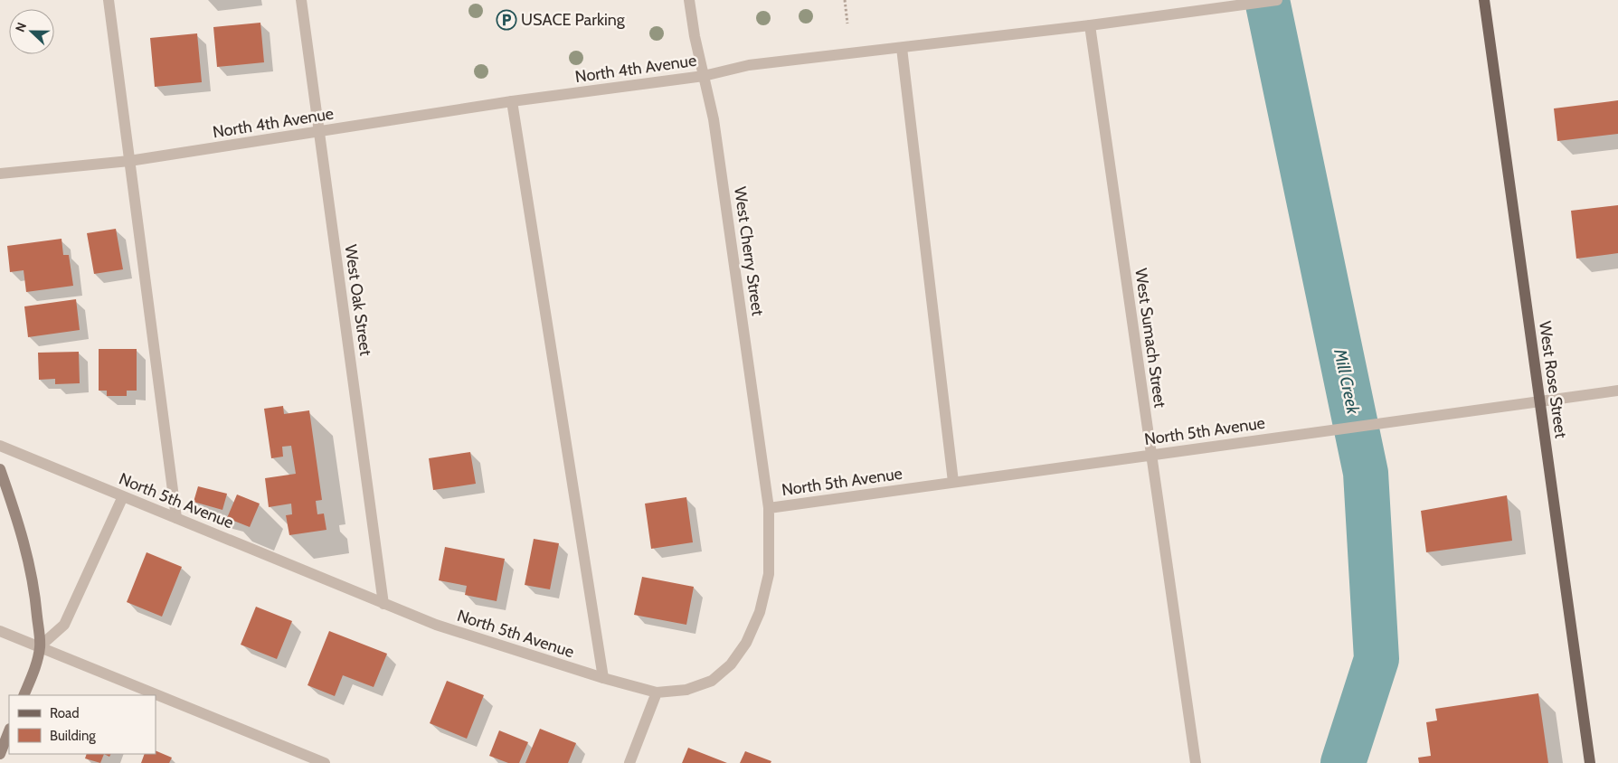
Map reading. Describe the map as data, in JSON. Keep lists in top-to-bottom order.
{
  "streets": {
    "main road": ["West Rose Street"],
    "street": [
      "North 4th Avenue",
      "West Cherry Street",
      "West Oak Street",
      "West Sumach Street",
      "North 5th Avenue"
    ]
  },
  "crossings": [
    ["North 4th Avenue", "West Cherry Street"],
    ["North 4th Avenue", "West Oak Street"],
    ["North 4th Avenue", "West Sumach Street"],
    ["West Cherry Street", "North 5th Avenue"],
    ["West Oak Street", "North 5th Avenue"],
    ["West Sumach Street", "North 5th Avenue"],
    ["West Rose Street", "North 5th Avenue"]
  ],
  "water": ["Mill Creek"],
  "places": {
    "parking": ["USACE Parking"]
  },
  "legend": ["Road", "Building"],
  "north": "left"
}
